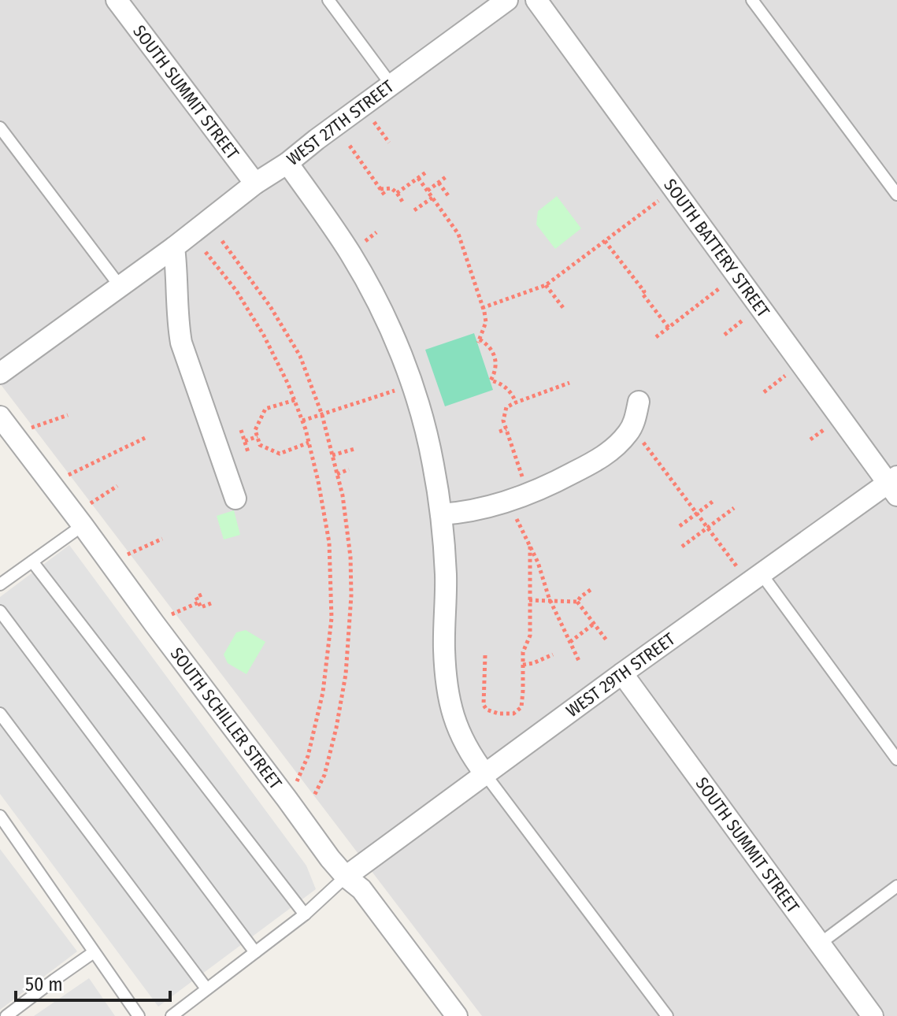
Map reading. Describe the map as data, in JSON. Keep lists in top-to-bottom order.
{
  "streets": {
    "street": [
      "SOUTH SUMMIT STREET",
      "WEST 27TH STREET",
      "SOUTH BATTERY STREET",
      "WEST 29TH STREET",
      "SOUTH SCHILLER STREET"
    ]
  },
  "crossings": [
    ["SOUTH SUMMIT STREET", "WEST 27TH STREET"],
    ["SOUTH SUMMIT STREET", "WEST 29TH STREET"],
    ["SOUTH BATTERY STREET", "WEST 29TH STREET"],
    ["WEST 29TH STREET", "SOUTH SCHILLER STREET"]
  ],
  "scale_bar": "50 m"
}
